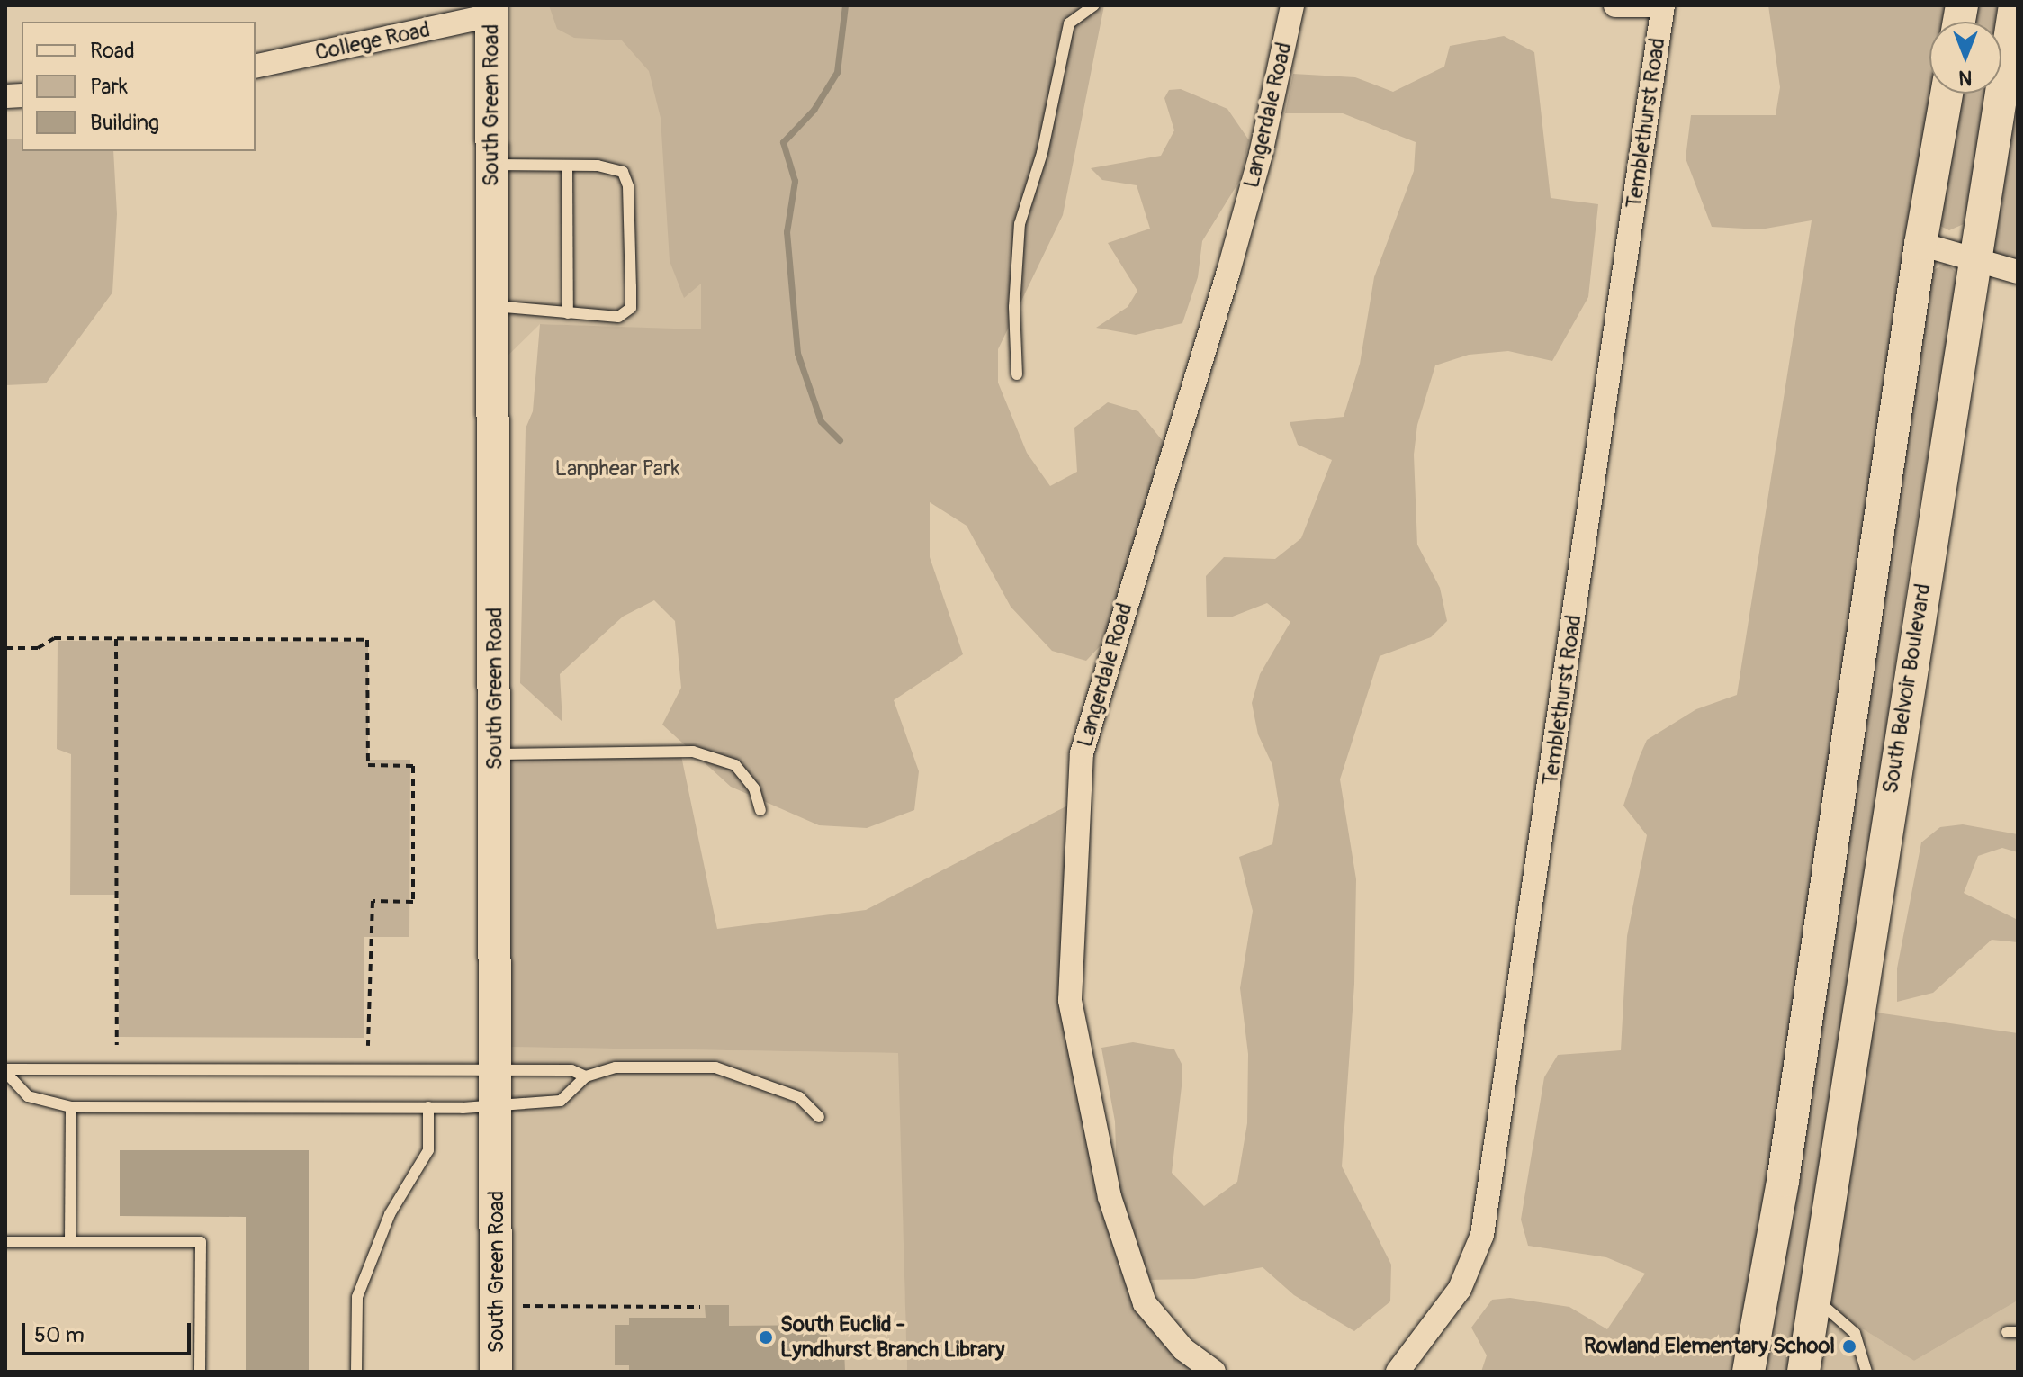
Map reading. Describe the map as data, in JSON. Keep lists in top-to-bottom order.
{
  "streets": {
    "street": [
      "College Road",
      "South Green Road",
      "Langerdale Road",
      "Temblethurst Road",
      "South Belvoir Boulevard"
    ]
  },
  "crossings": [
    ["College Road", "South Green Road"]
  ],
  "parks": ["Lanphear Park"],
  "places": ["South Euclid - Lyndhurst Branch Library", "Rowland Elementary School"],
  "legend": ["Road", "Park", "Building"],
  "scale_bar": "50 m",
  "north": "bottom"
}
